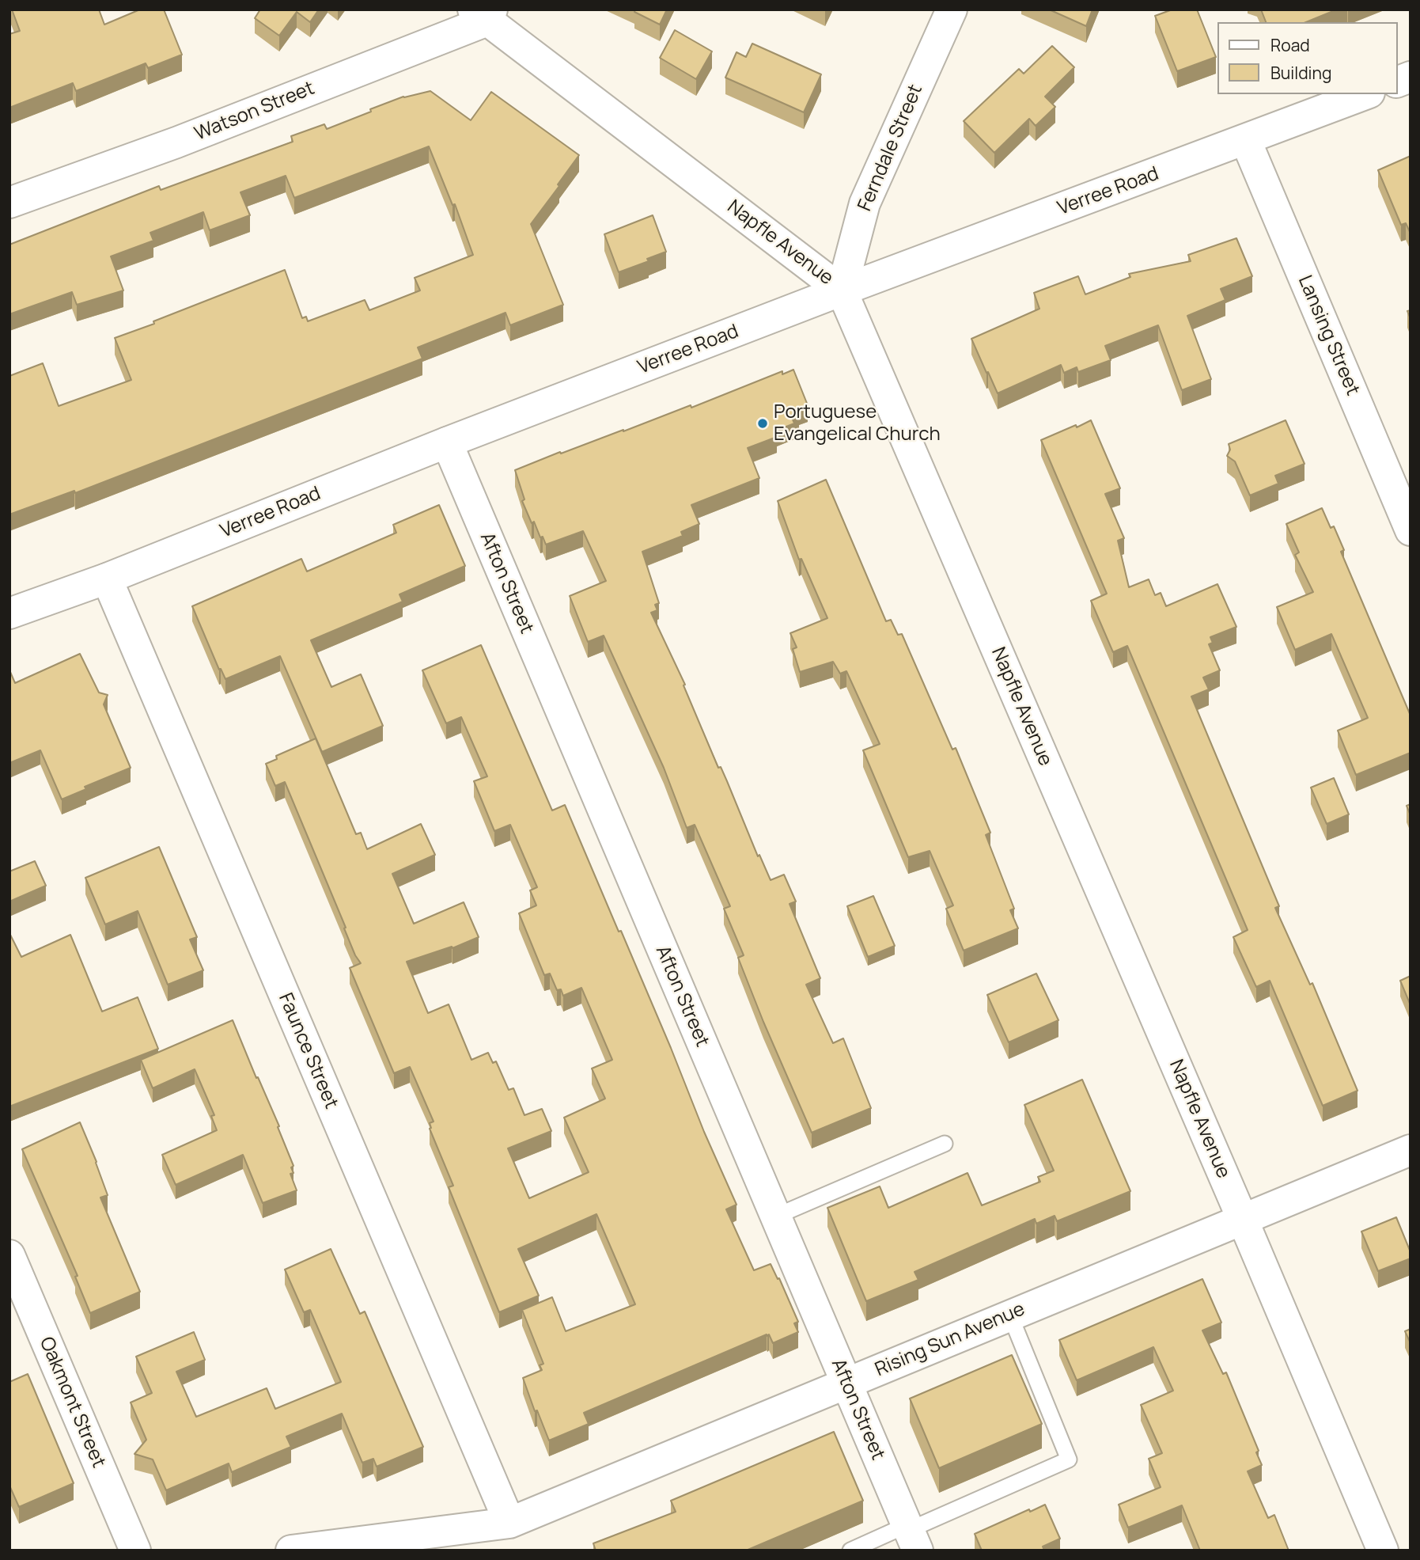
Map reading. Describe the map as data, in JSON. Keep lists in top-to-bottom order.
{
  "streets": {
    "street": [
      "Watson Street",
      "Ferndale Street",
      "Verree Road",
      "Napfle Avenue",
      "Lansing Street",
      "Afton Street",
      "Faunce Street",
      "Rising Sun Avenue",
      "Oakmont Street"
    ]
  },
  "crossings": [
    ["Watson Street", "Napfle Avenue"],
    ["Ferndale Street", "Verree Road"],
    ["Ferndale Street", "Napfle Avenue"],
    ["Verree Road", "Napfle Avenue"],
    ["Verree Road", "Lansing Street"],
    ["Verree Road", "Afton Street"],
    ["Verree Road", "Faunce Street"],
    ["Napfle Avenue", "Rising Sun Avenue"],
    ["Afton Street", "Rising Sun Avenue"],
    ["Faunce Street", "Rising Sun Avenue"]
  ],
  "places": ["Portuguese Evangelical Church"],
  "legend": ["Road", "Building"]
}
